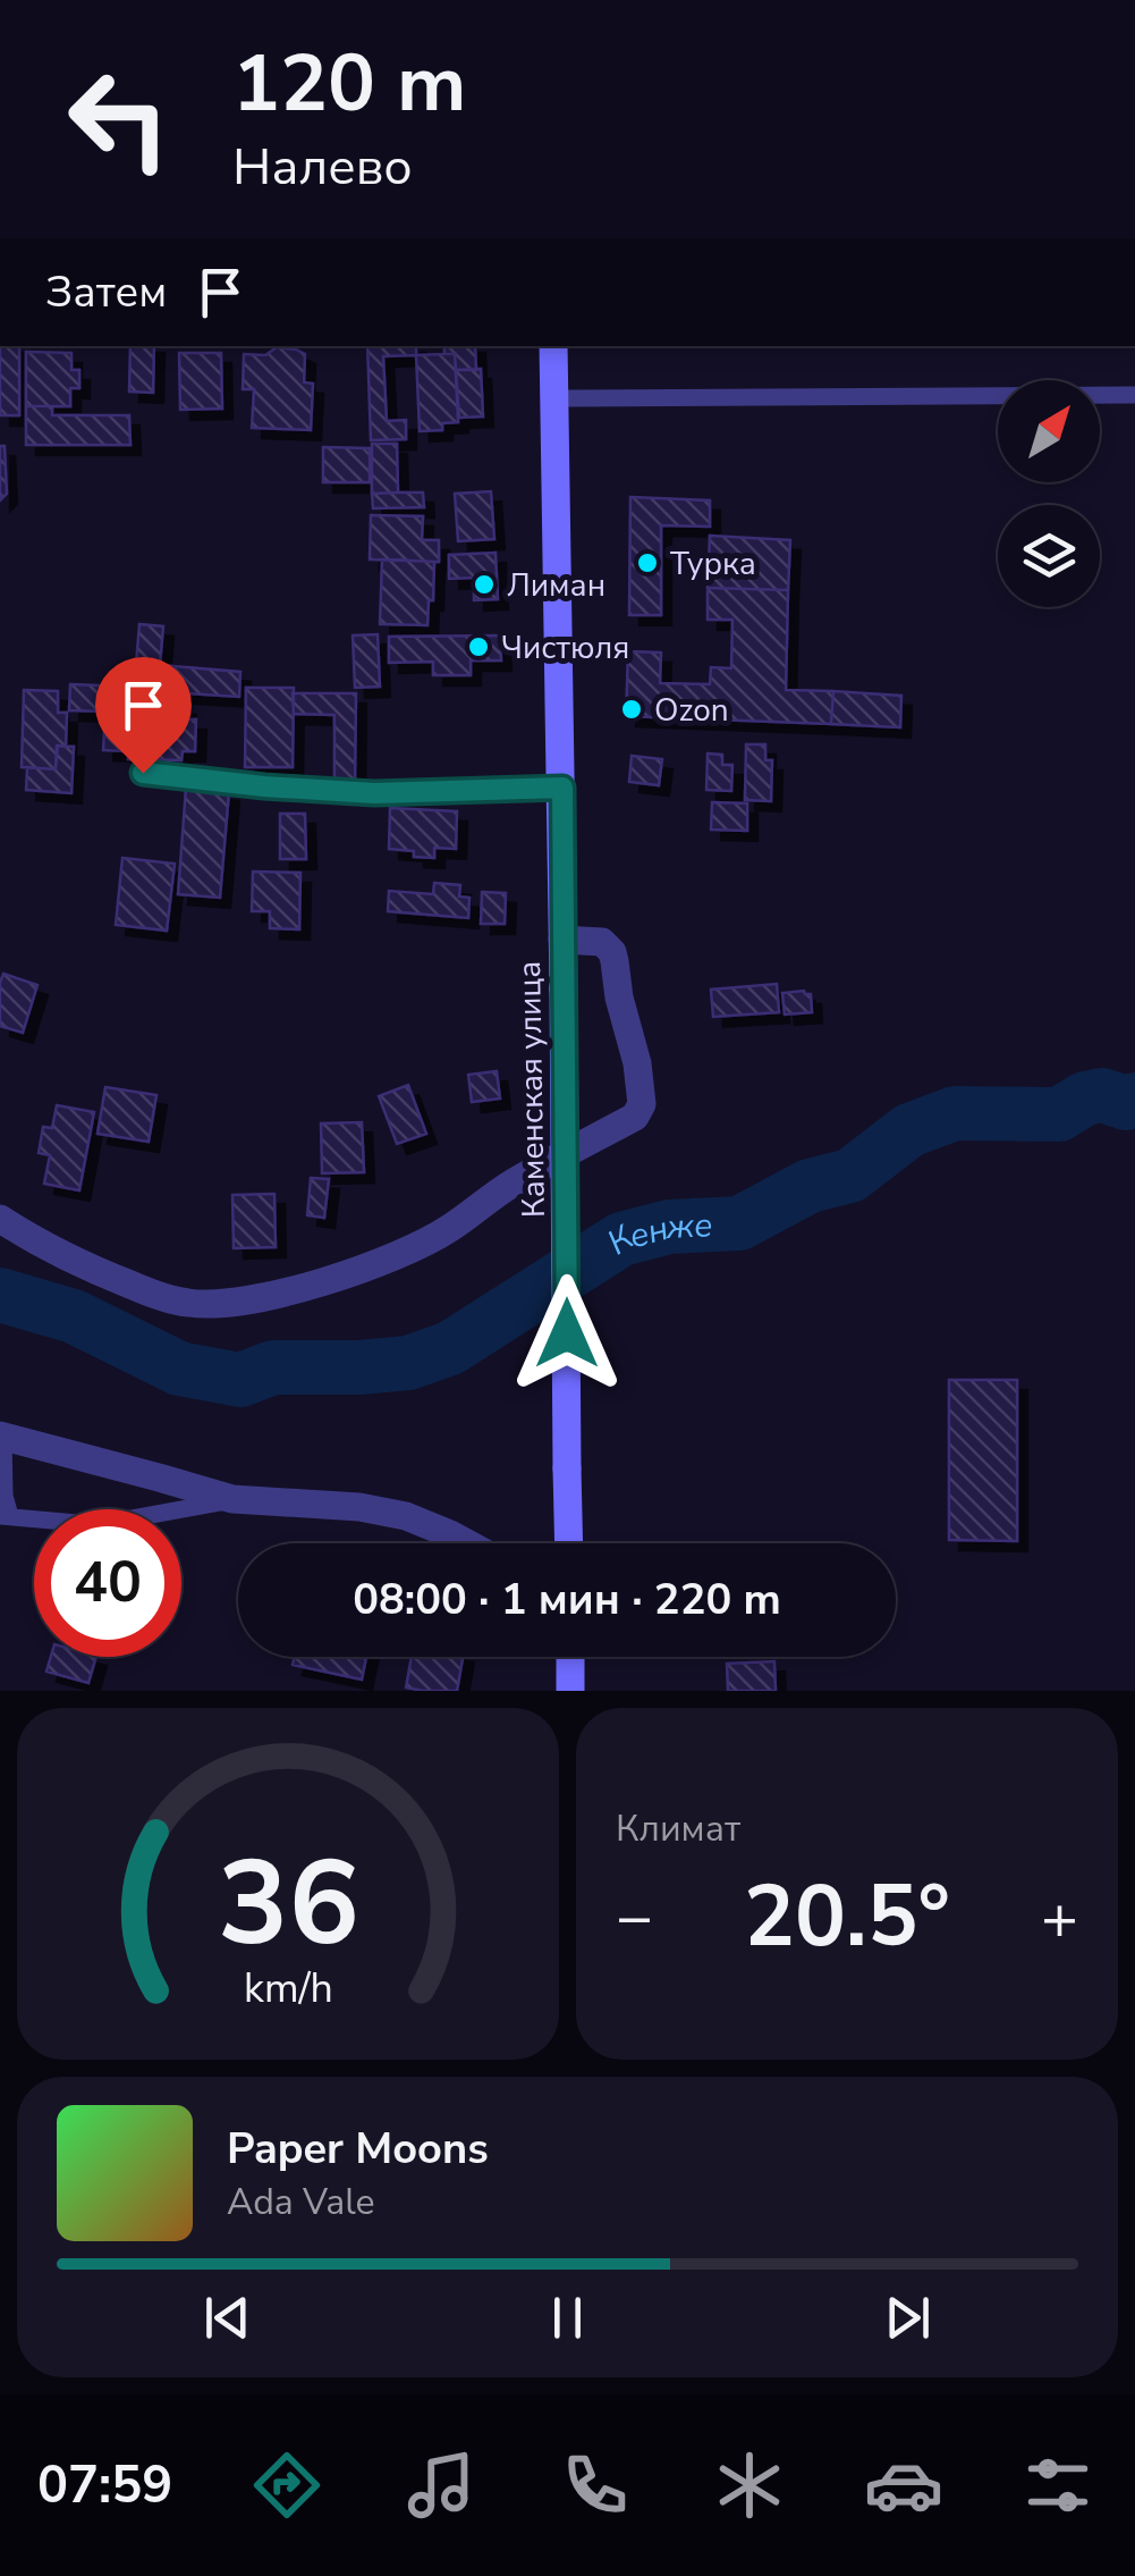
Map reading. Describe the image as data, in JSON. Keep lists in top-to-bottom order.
{
  "streets": {
    "street": ["Каменская улица"]
  },
  "water": ["Кенже"],
  "places": [
    "Турка",
    "Лиман",
    "Чистюля",
    "Ozon"
  ],
  "north": "top right",
  "page": {
    "turn": ["120 m", "Налево"],
    "then": "Затем",
    "limit": "40",
    "trip": "08:00 · 1 мин · 220 m",
    "tile": "Климат",
    "heat": ["−", "20.5°", "+"],
    "song": ["Paper Moons", "Ada Vale"],
    "tabs": "07:59",
    "gauge": ["36", "km/h"]
  }
}
